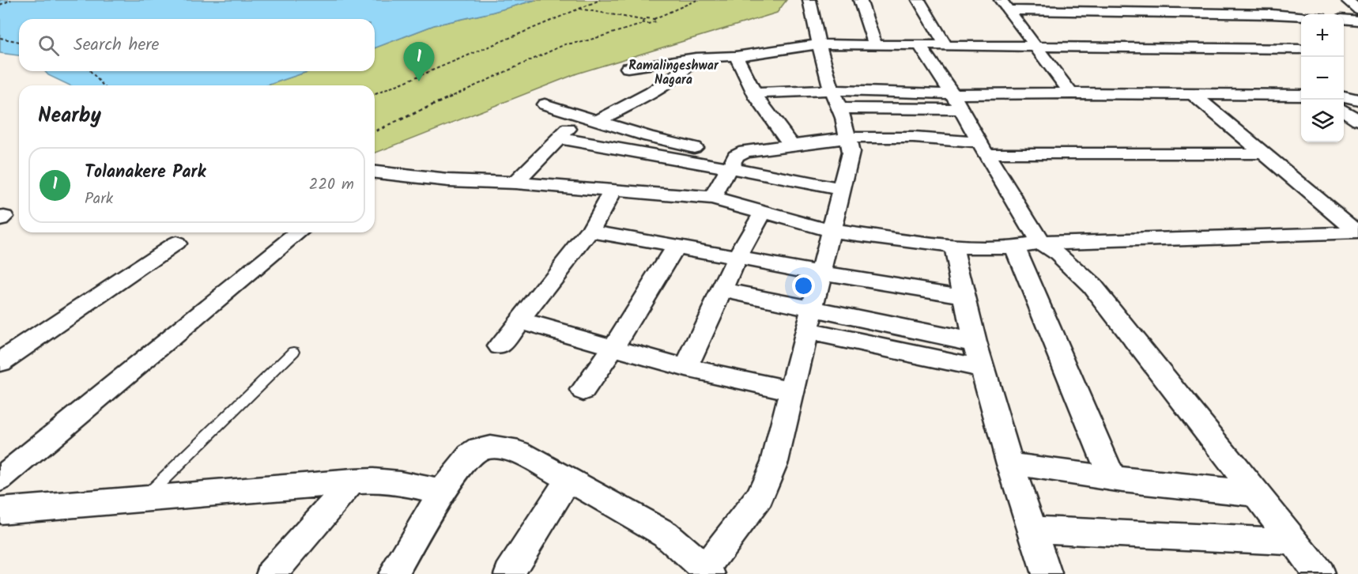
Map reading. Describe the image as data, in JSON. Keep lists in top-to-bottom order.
{
  "districts": ["Ramalingeshwar Nagara"],
  "page": {
    "map_buttons": ["+", "−"],
    "search": "Search here",
    "pins": "1",
    "heading": "Nearby",
    "list": [
      {
        "mark": "1",
        "name": "Tolanakere Park",
        "note": "Park",
        "value": "220 m"
      }
    ]
  }
}
